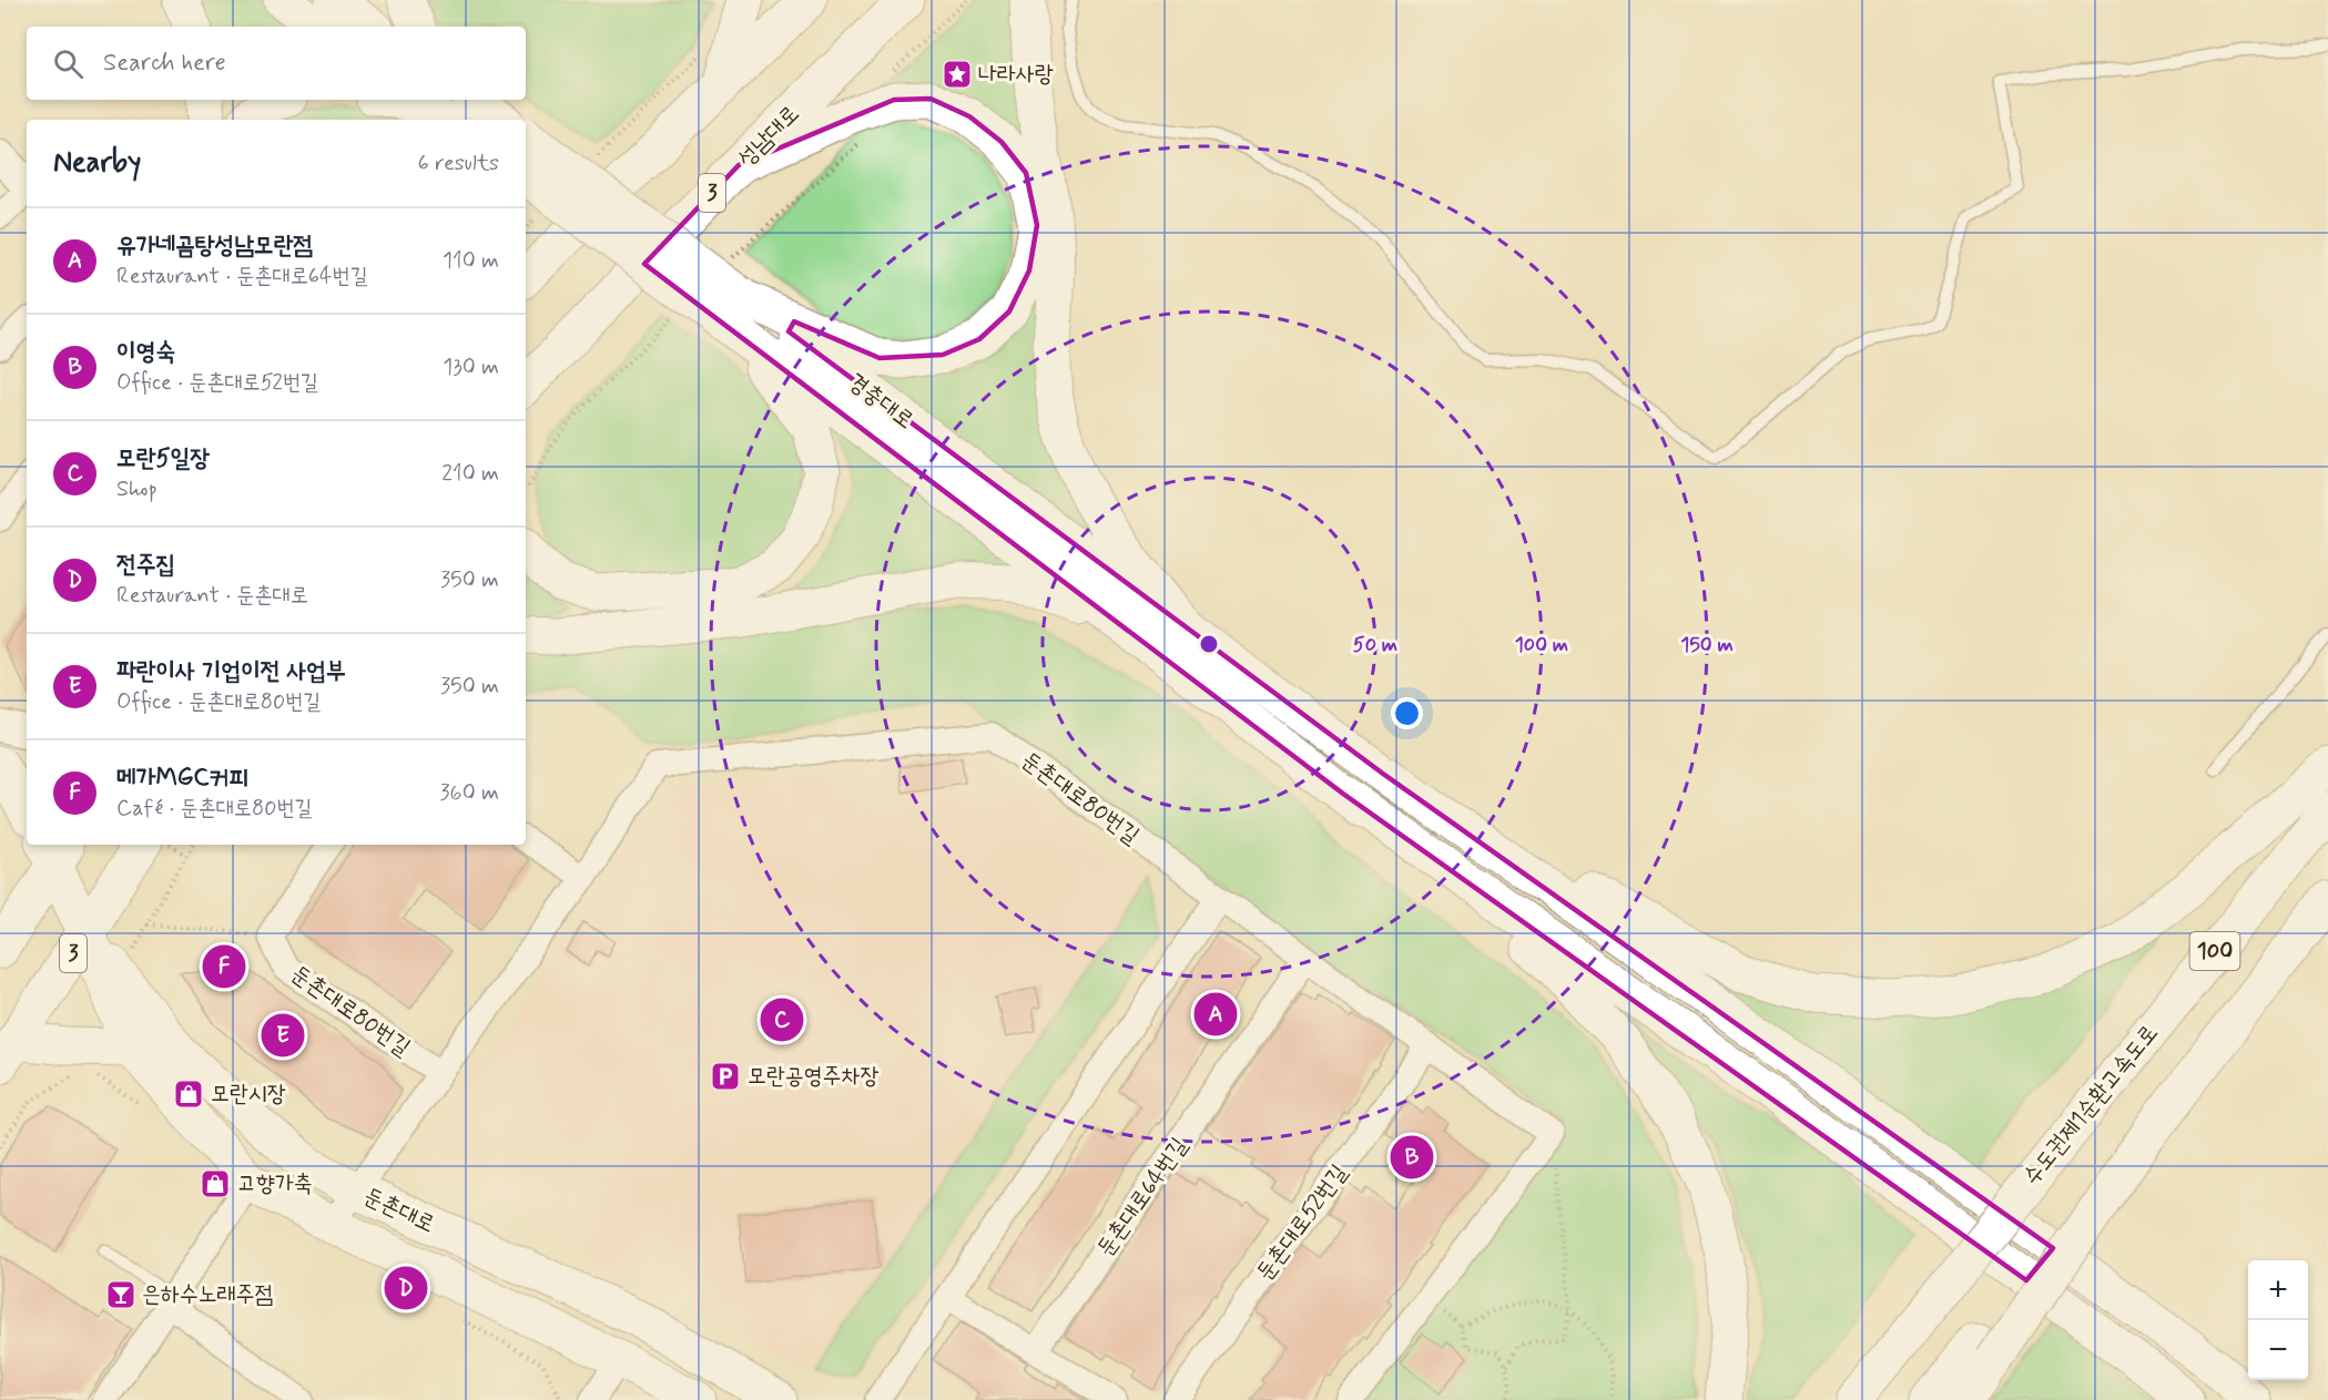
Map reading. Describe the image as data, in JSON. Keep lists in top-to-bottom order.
{
  "streets": {
    "main road": [
      "성남대로",
      "3",
      "경충대로",
      "100",
      "수도권제1순환고속도로",
      "둔촌대로"
    ],
    "street": ["둔촌대로80번길", "둔촌대로64번길", "둔촌대로52번길"]
  },
  "crossings": [
    ["3", "둔촌대로"],
    ["둔촌대로80번길", "둔촌대로64번길"],
    ["둔촌대로80번길", "둔촌대로"],
    ["둔촌대로80번길", "둔촌대로52번길"]
  ],
  "places": {
    "place": ["나라사랑"],
    "parking": ["모란공영주차장"],
    "shop": ["모란시장", "고향가축"],
    "bar": ["은하수노래주점"]
  },
  "page": {
    "search": "Search here",
    "heading": ["Nearby", "6 results"],
    "list": [
      {
        "mark": "A",
        "name": "유가네곰탕성남모란점",
        "note": "Restaurant · 둔촌대로64번길",
        "value": "110 m"
      },
      {
        "mark": "B",
        "name": "이영숙",
        "note": "Office · 둔촌대로52번길",
        "value": "130 m"
      },
      {
        "mark": "C",
        "name": "모란5일장",
        "note": "Shop",
        "value": "210 m"
      },
      {
        "mark": "D",
        "name": "전주집",
        "note": "Restaurant · 둔촌대로",
        "value": "350 m"
      },
      {
        "mark": "E",
        "name": "파란이사 기업이전 사업부",
        "note": "Office · 둔촌대로80번길",
        "value": "350 m"
      },
      {
        "mark": "F",
        "name": "메가MGC커피",
        "note": "Café · 둔촌대로80번길",
        "value": "360 m"
      }
    ],
    "pins": [
      "F",
      "A",
      "C",
      "E",
      "B",
      "D"
    ],
    "map_buttons": ["+", "−"]
  },
  "rings": ["50 m", "100 m", "150 m"]
}
